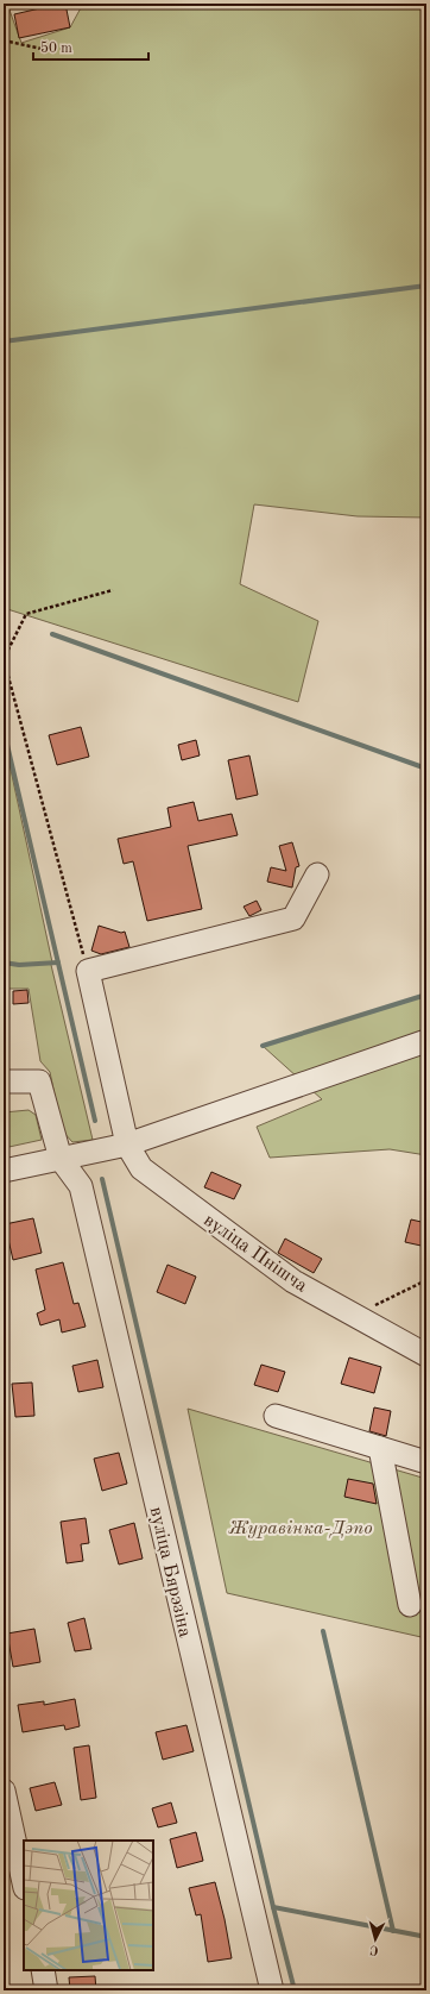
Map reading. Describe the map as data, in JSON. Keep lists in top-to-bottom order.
{
  "streets": {
    "street": ["вуліца Пнішча", "вуліца Бярэзіна"]
  },
  "parks": ["Журавінка-Дэпо"],
  "scale_bar": "50 m",
  "north": "bottom"
}
